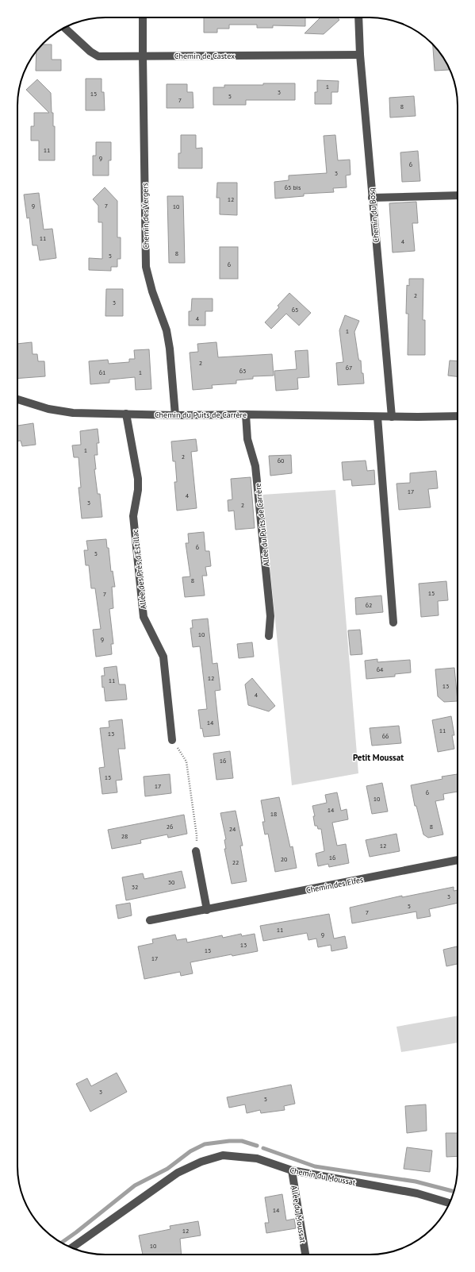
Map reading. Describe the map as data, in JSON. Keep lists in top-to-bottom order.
{
  "streets": {
    "street": [
      "Chemin de Castex",
      "Chemin du Bosq",
      "Chemin des Vergers",
      "Chemin du Puits de Carrère",
      "Allée du Puits de Carrère",
      "Allée des Prés d'Estillac",
      "Chemin des Elfes",
      "Chemin du Moussat",
      "Allée du Moussat"
    ]
  },
  "crossings": [
    ["Chemin de Castex", "Chemin du Bosq"],
    ["Chemin de Castex", "Chemin des Vergers"],
    ["Chemin du Bosq", "Chemin du Puits de Carrère"],
    ["Chemin des Vergers", "Chemin du Puits de Carrère"],
    ["Chemin du Puits de Carrère", "Allée du Puits de Carrère"],
    ["Chemin du Puits de Carrère", "Allée des Prés d'Estillac"],
    ["Chemin du Moussat", "Allée du Moussat"]
  ],
  "districts": ["Petit Moussat"],
  "house_numbers": [
    "1",
    "3",
    "15",
    "5",
    "7",
    "8",
    "11",
    "9",
    "6",
    "3",
    "65 bis",
    "12",
    "9",
    "7",
    "10",
    "11",
    "4",
    "8",
    "5",
    "6",
    "2",
    "3",
    "65",
    "4",
    "1",
    "2",
    "67",
    "63",
    "61",
    "1",
    "1",
    "2",
    "60",
    "17",
    "4",
    "3",
    "2",
    "6",
    "5",
    "8",
    "15",
    "7",
    "62",
    "10",
    "9",
    "64",
    "12",
    "11",
    "13",
    "4",
    "14",
    "11",
    "13",
    "66",
    "16",
    "15",
    "17",
    "6",
    "10",
    "14",
    "18",
    "26",
    "8",
    "24",
    "28",
    "12",
    "16",
    "20",
    "22",
    "30",
    "32",
    "3",
    "5",
    "7",
    "11",
    "9",
    "13",
    "15",
    "17",
    "3",
    "5",
    "14",
    "12",
    "10"
  ]
}
